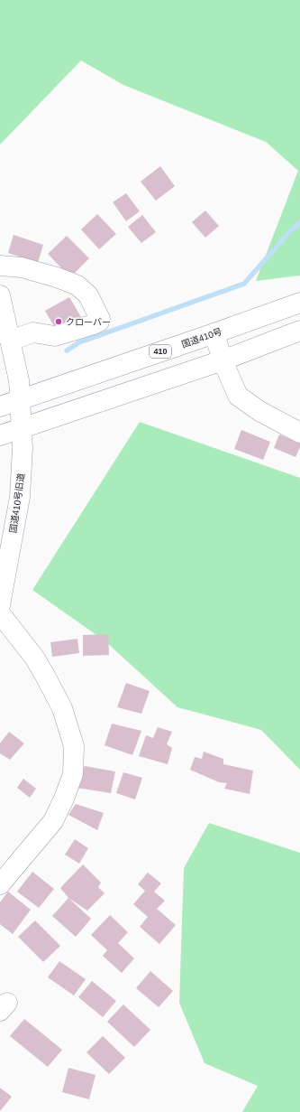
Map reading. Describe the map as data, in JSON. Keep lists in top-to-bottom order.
{
  "streets": {
    "main road": ["国道410号", "410", "国道410号旧道"]
  },
  "crossings": [
    ["国道410号", "410"],
    ["国道410号", "国道410号旧道"],
    ["410", "国道410号旧道"]
  ],
  "places": ["クローバー"]
}
